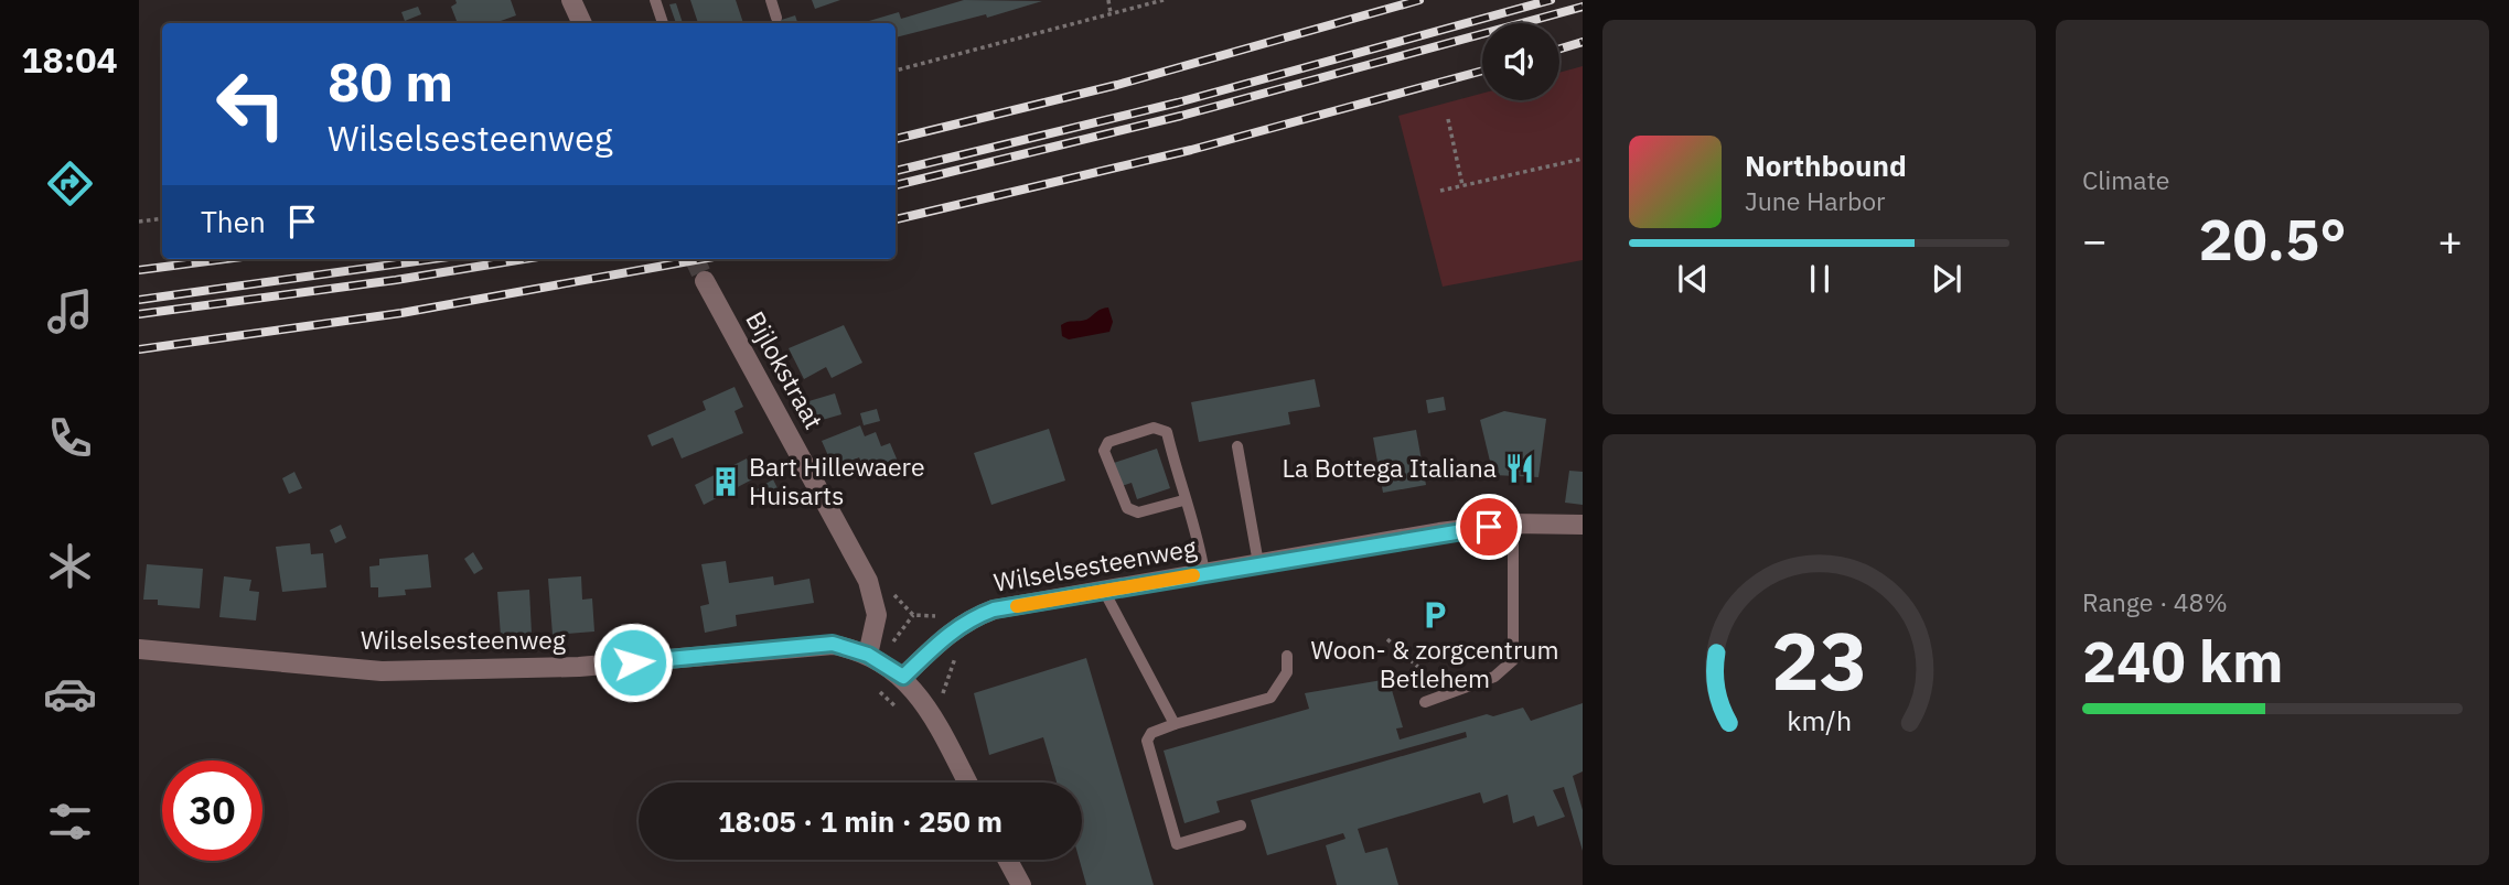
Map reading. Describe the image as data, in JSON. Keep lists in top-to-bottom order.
{
  "streets": {
    "street": ["Bijlokstraat", "Wilselsesteenweg"]
  },
  "crossings": [
    ["Bijlokstraat", "Wilselsesteenweg"]
  ],
  "places": {
    "restaurant": ["La Bottega Italiana"],
    "building": ["Bart Hillewaere Huisarts"],
    "parking": ["Woon- & zorgcentrum Betlehem"]
  },
  "page": {
    "tabs": "18:04",
    "tile": [
      "Climate",
      ["Range · 48%", "240 km"]
    ],
    "turn": ["80 m", "Wilselsesteenweg"],
    "song": ["Northbound", "June Harbor"],
    "then": "Then",
    "heat": ["−", "20.5°", "+"],
    "limit": "30",
    "trip": "18:05 · 1 min · 250 m",
    "gauge": ["23", "km/h"]
  }
}
